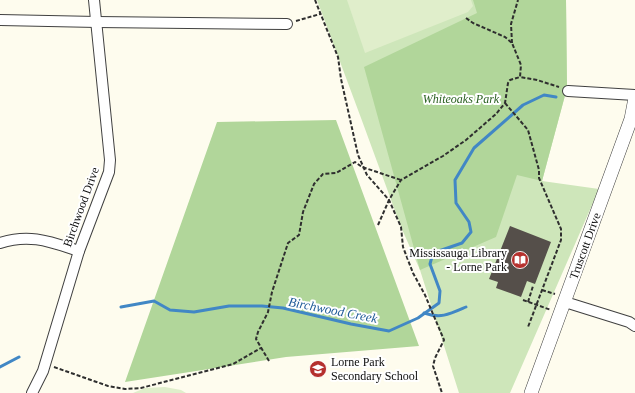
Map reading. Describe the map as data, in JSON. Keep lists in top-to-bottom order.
{
  "streets": {
    "street": ["Birchwood Drive", "Truscott Drive"]
  },
  "water": ["Birchwood Creek"],
  "parks": ["Whiteoaks Park"],
  "places": {
    "library": ["Mississauga Library - Lorne Park"],
    "school or university": ["Lorne Park Secondary School"]
  }
}
